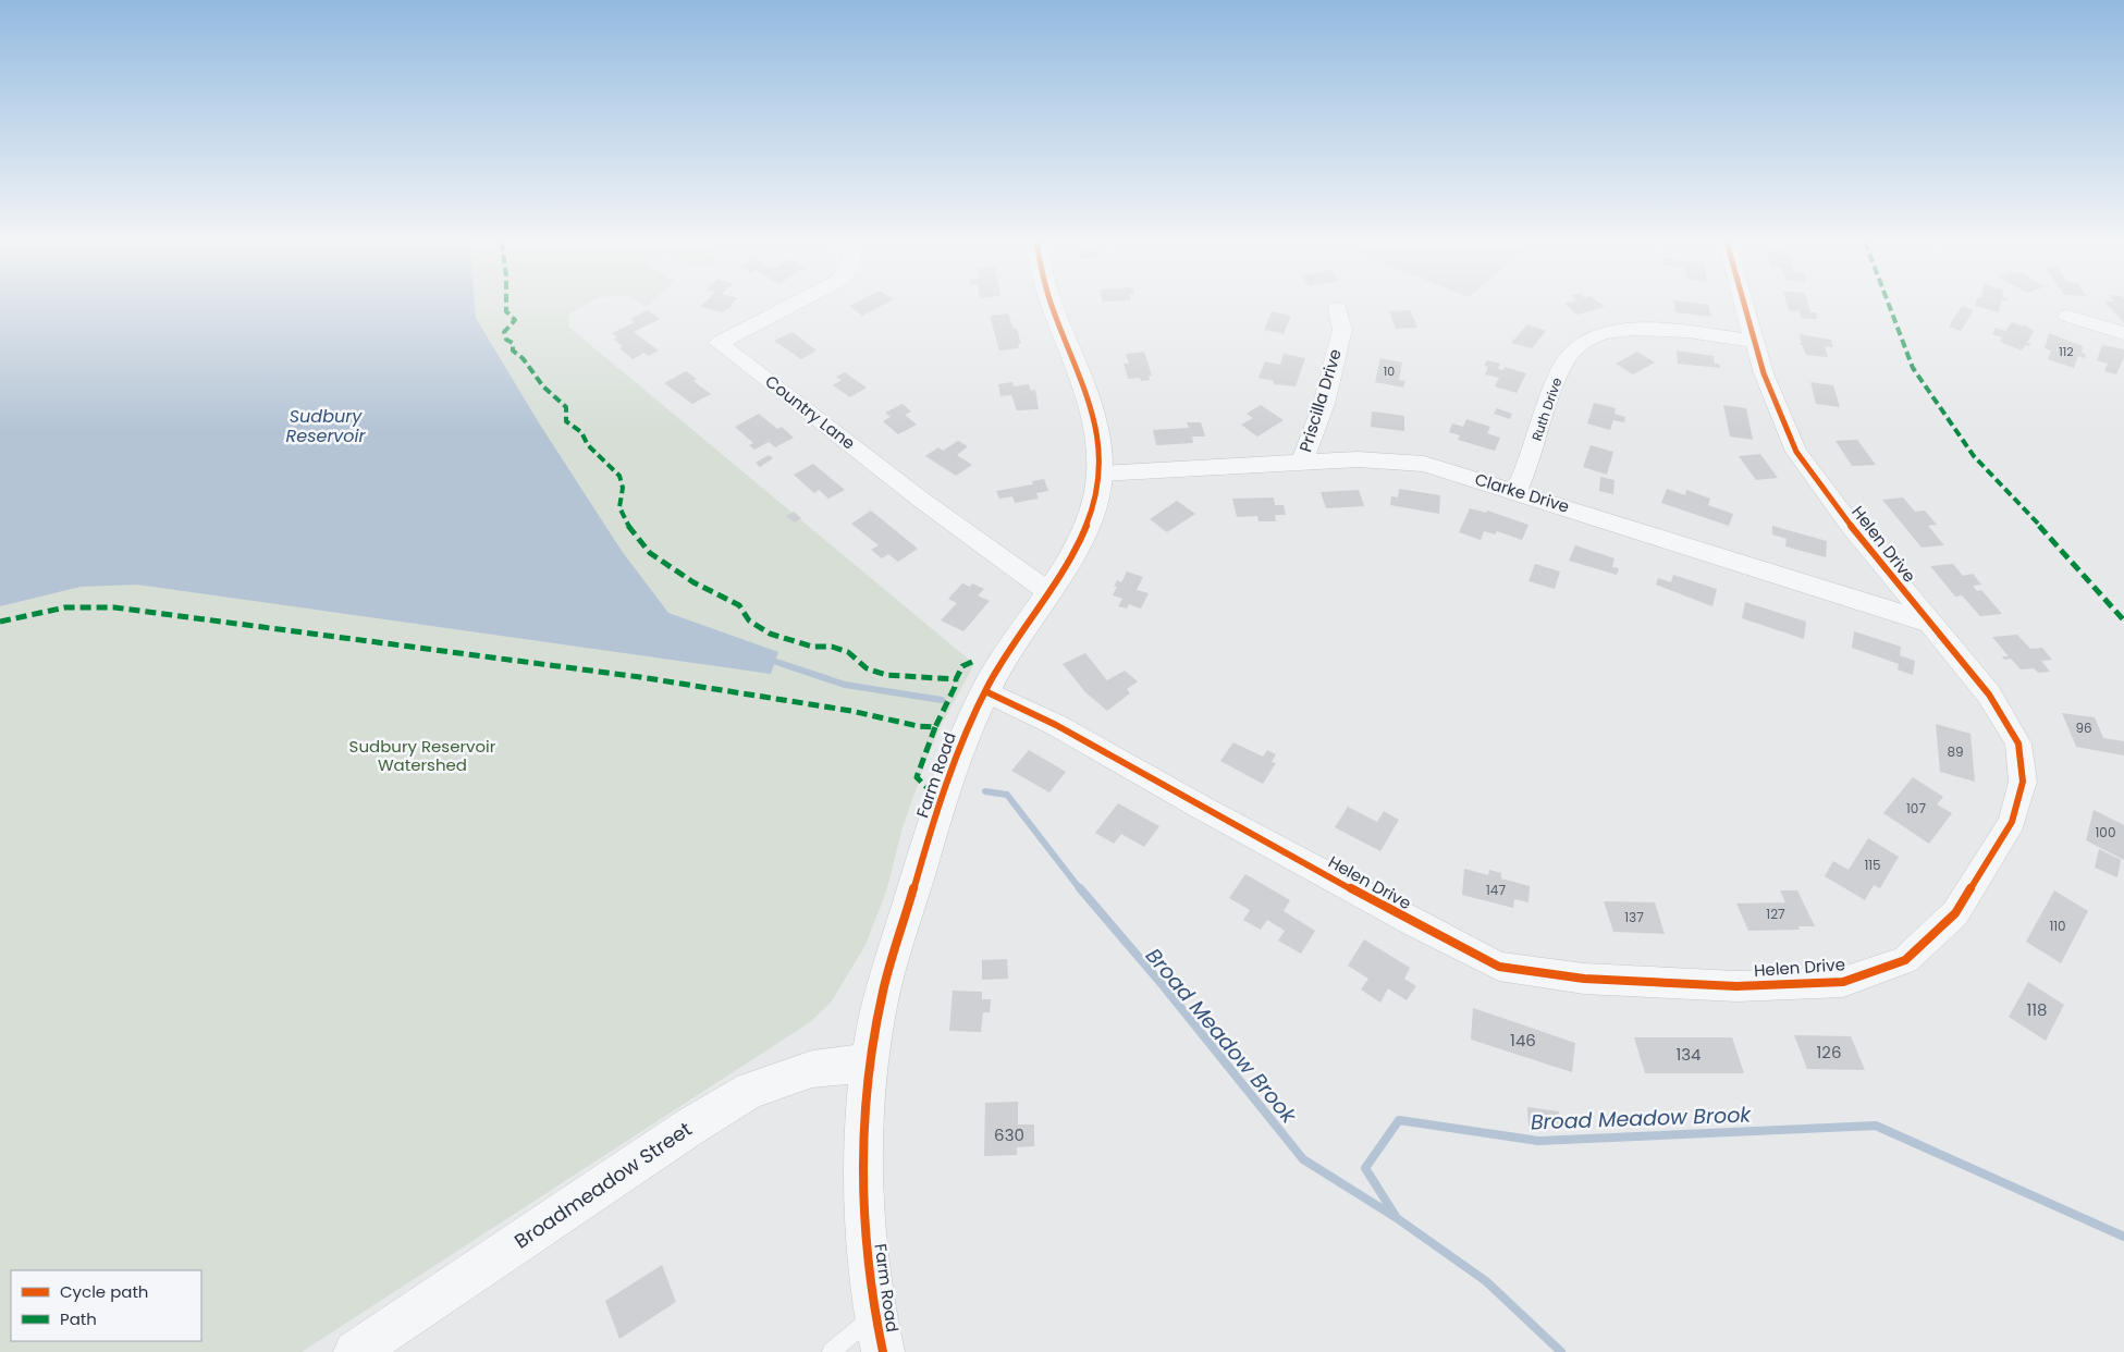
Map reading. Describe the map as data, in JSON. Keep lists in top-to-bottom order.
{
  "streets": {
    "street": [
      "Priscilla Drive",
      "Ruth Drive",
      "Country Lane",
      "Clarke Drive",
      "Helen Drive",
      "Farm Road",
      "Broadmeadow Street"
    ]
  },
  "crossings": [
    ["Priscilla Drive", "Clarke Drive"],
    ["Ruth Drive", "Clarke Drive"],
    ["Ruth Drive", "Helen Drive"],
    ["Country Lane", "Farm Road"],
    ["Clarke Drive", "Helen Drive"],
    ["Clarke Drive", "Farm Road"],
    ["Helen Drive", "Farm Road"],
    ["Farm Road", "Broadmeadow Street"]
  ],
  "water": ["Sudbury Reservoir", "Broad Meadow Brook"],
  "parks": ["Sudbury Reservoir Watershed"],
  "house_numbers": [
    "112",
    "10",
    "96",
    "89",
    "107",
    "100",
    "115",
    "147",
    "127",
    "137",
    "110",
    "118",
    "146",
    "126",
    "134",
    "630"
  ],
  "legend": ["Cycle path", "Path"]
}
